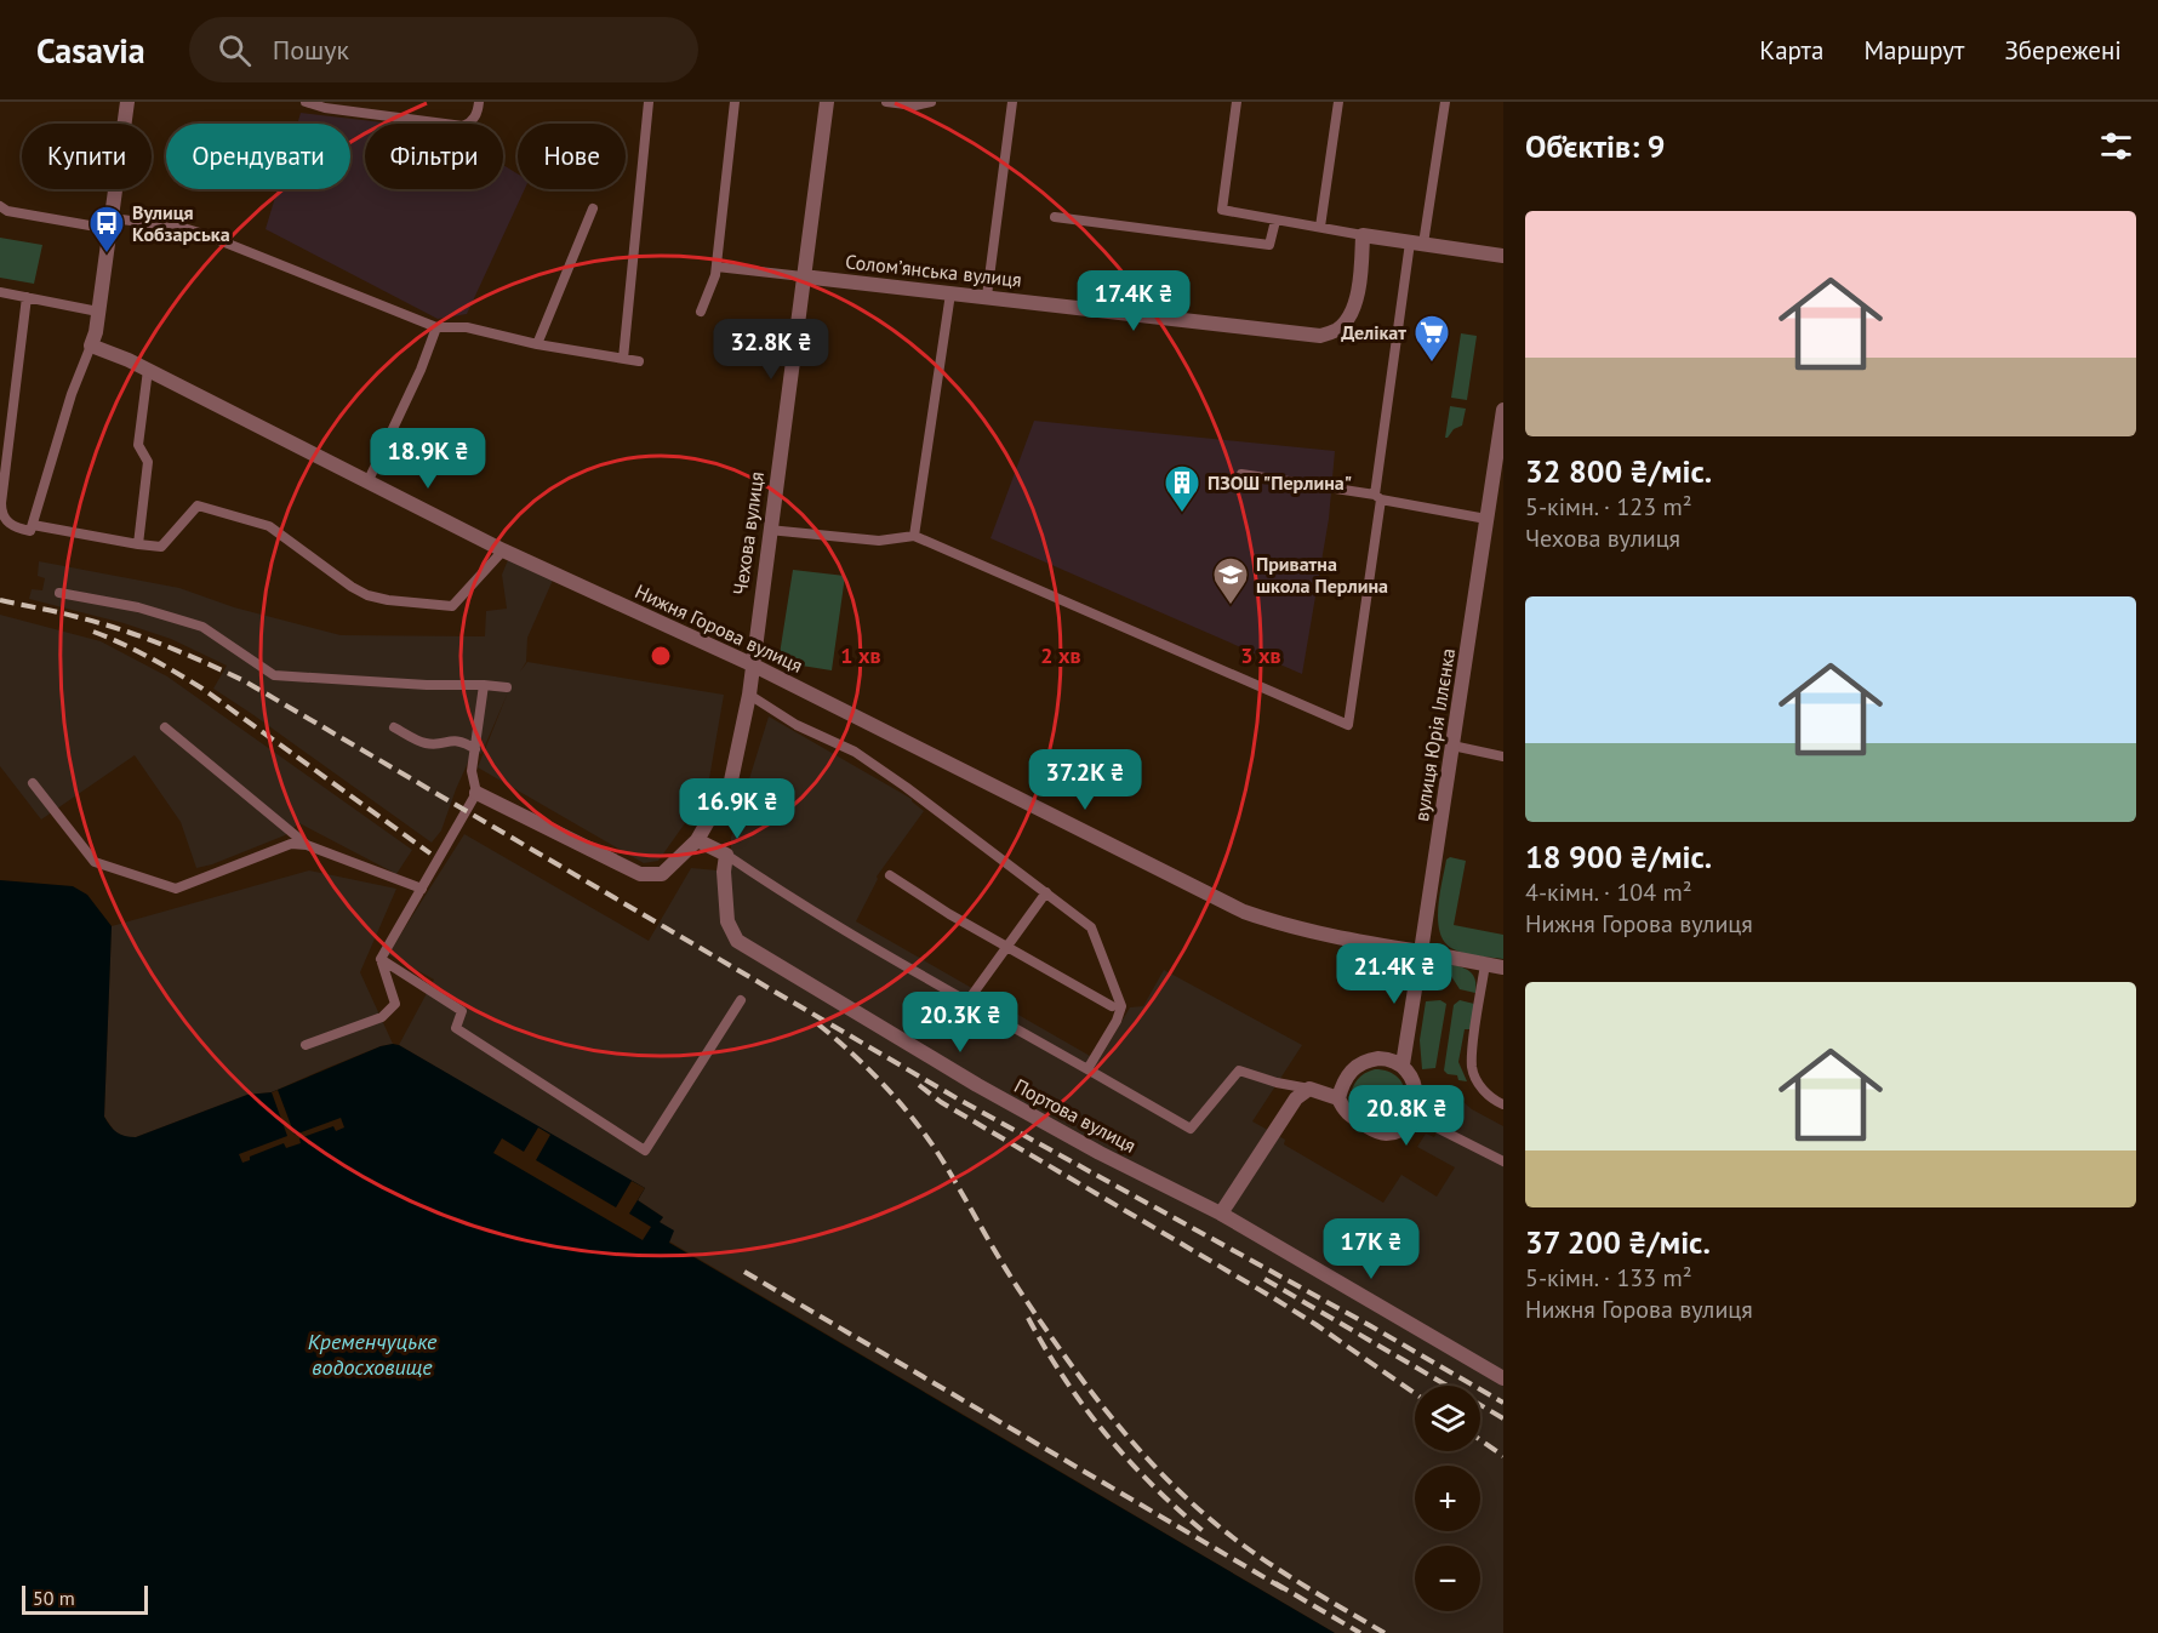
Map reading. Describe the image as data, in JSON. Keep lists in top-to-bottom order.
{
  "streets": {
    "street": [
      "Соломʼянська вулиця",
      "Чехова вулиця",
      "Нижня Горова вулиця",
      "вулиця Юрія Іллєнка",
      "Портова вулиця"
    ]
  },
  "crossings": [
    ["Соломʼянська вулиця", "Чехова вулиця"],
    ["Чехова вулиця", "Нижня Горова вулиця"],
    ["Нижня Горова вулиця", "вулиця Юрія Іллєнка"]
  ],
  "water": ["Кременчуцьке водосховище"],
  "places": {
    "bus stop": ["Вулиця Кобзарська"],
    "supermarket": ["Делікат"],
    "building": ["ПЗОШ \"Перлина\""],
    "school or university": ["Приватна школа Перлина"]
  },
  "scale_bar": "50 m",
  "page": {
    "header": "Casavia",
    "search": "Пошук",
    "nav": ["Карта", "Маршрут", "Збережені"],
    "heading": "Об’єктів: 9",
    "chip": [
      "Купити",
      "Орендувати",
      "Фільтри",
      "Нове"
    ],
    "list": [
      {
        "name": "32 800 ₴/міс.",
        "note": "5-кімн. · 123 m² · Чехова вулиця"
      },
      {
        "name": "18 900 ₴/міс.",
        "note": "4-кімн. · 104 m² · Нижня Горова вулиця"
      },
      {
        "name": "37 200 ₴/міс.",
        "note": "5-кімн. · 133 m² · Нижня Горова вулиця"
      }
    ],
    "price": [
      "17.4K ₴",
      "32.8K ₴",
      "18.9K ₴",
      "37.2K ₴",
      "16.9K ₴",
      "21.4K ₴",
      "20.3K ₴",
      "20.8K ₴",
      "17K ₴"
    ],
    "map_buttons": ["+", "−"],
    "scale": "50 m"
  },
  "rings": ["1 хв", "2 хв", "3 хв"]
}
